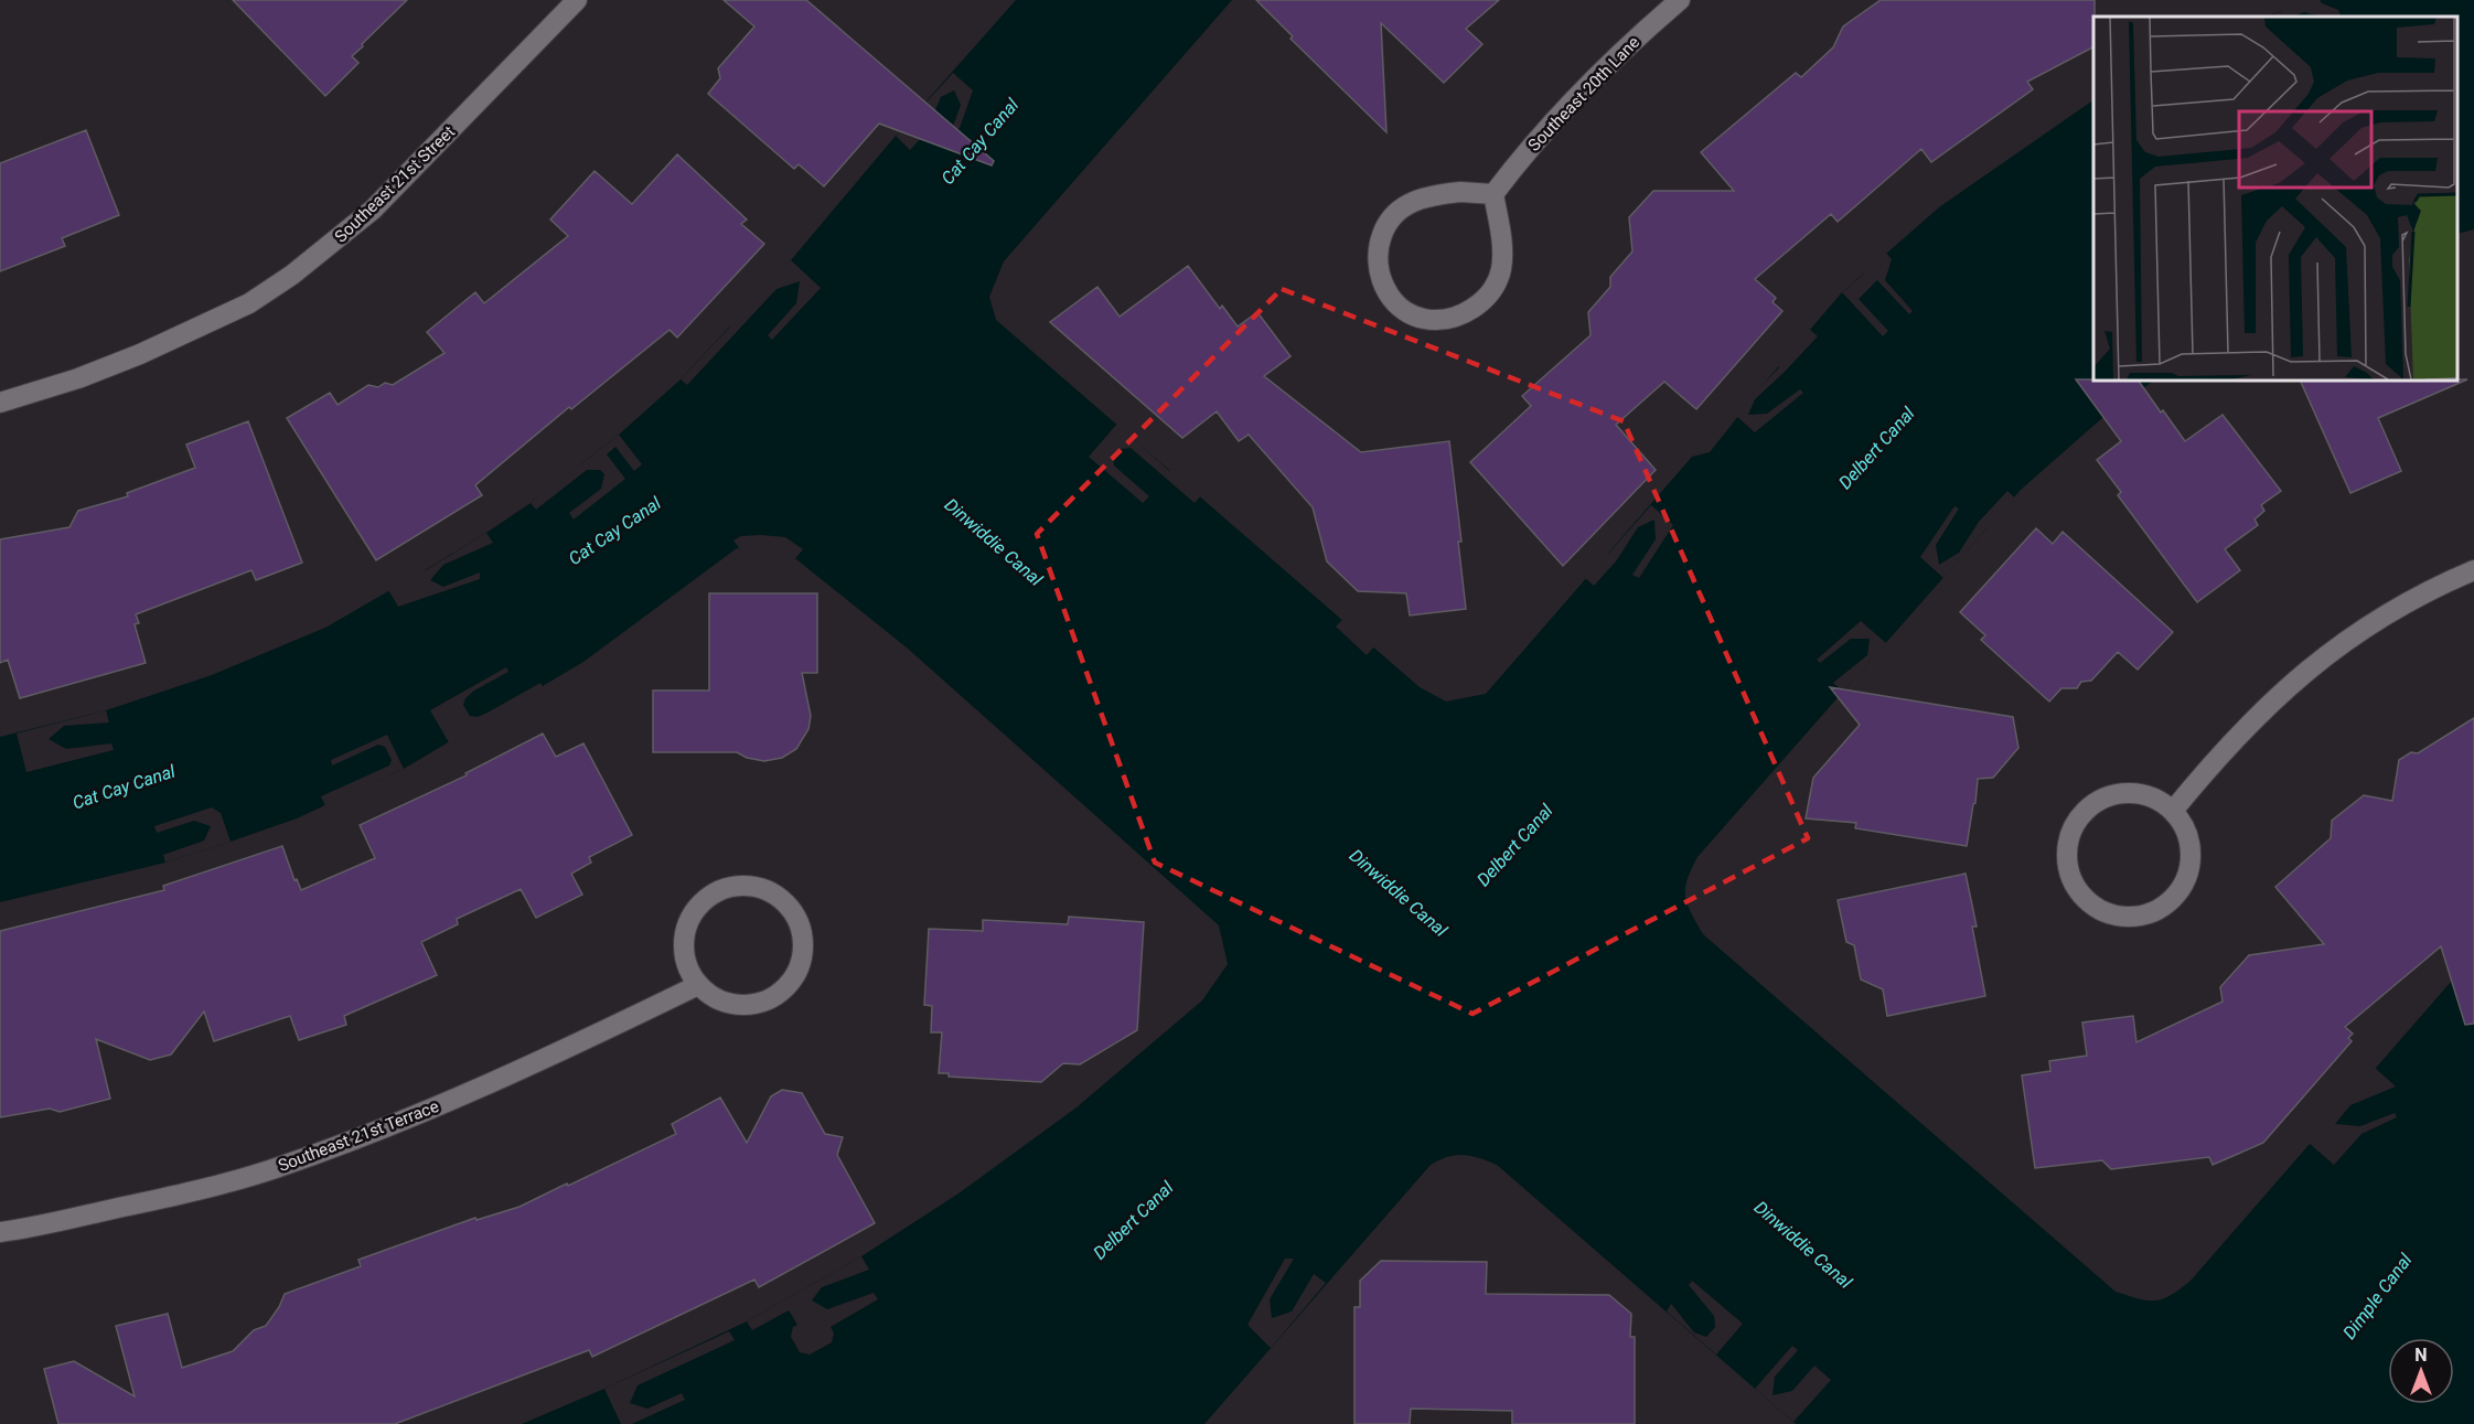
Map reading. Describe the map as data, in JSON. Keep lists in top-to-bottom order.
{
  "streets": {
    "street": ["Southeast 20th Lane", "Southeast 21st Street", "Southeast 21st Terrace"]
  },
  "water": [
    "Cat Cay Canal",
    "Delbert Canal",
    "Dinwiddie Canal",
    "Dimple Canal"
  ],
  "north": "top"
}
